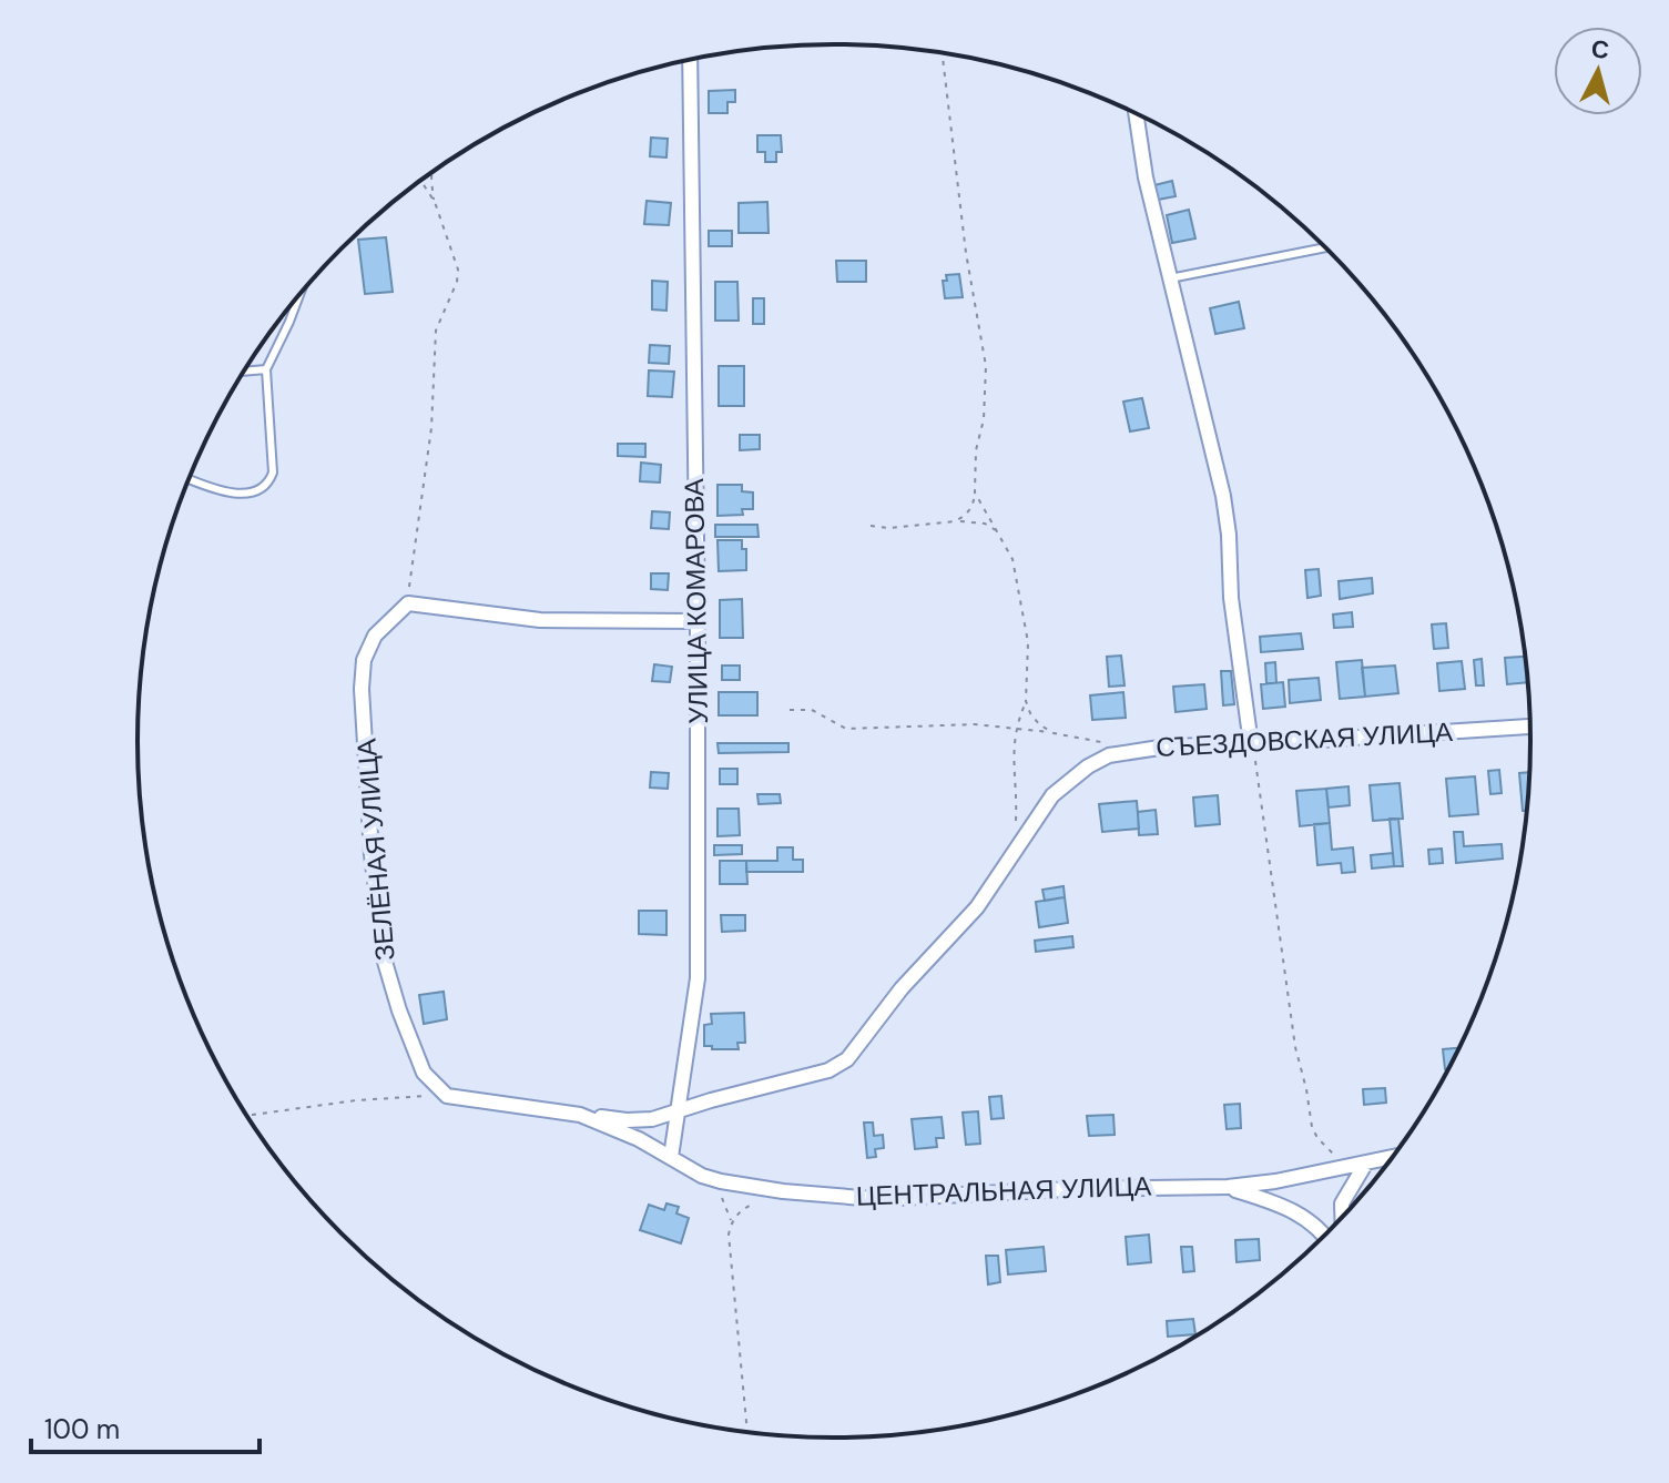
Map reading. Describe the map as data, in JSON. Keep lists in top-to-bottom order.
{
  "streets": {
    "street": [
      "УЛИЦА КОМАРОВА",
      "СЪЕЗДОВСКАЯ УЛИЦА",
      "ЗЕЛЁНАЯ УЛИЦА",
      "ЦЕНТРАЛЬНАЯ УЛИЦА"
    ]
  },
  "crossings": [
    ["УЛИЦА КОМАРОВА", "СЪЕЗДОВСКАЯ УЛИЦА"],
    ["УЛИЦА КОМАРОВА", "ЦЕНТРАЛЬНАЯ УЛИЦА"],
    ["СЪЕЗДОВСКАЯ УЛИЦА", "ЦЕНТРАЛЬНАЯ УЛИЦА"],
    ["ЗЕЛЁНАЯ УЛИЦА", "ЦЕНТРАЛЬНАЯ УЛИЦА"]
  ],
  "scale_bar": "100 m",
  "north": "top"
}
